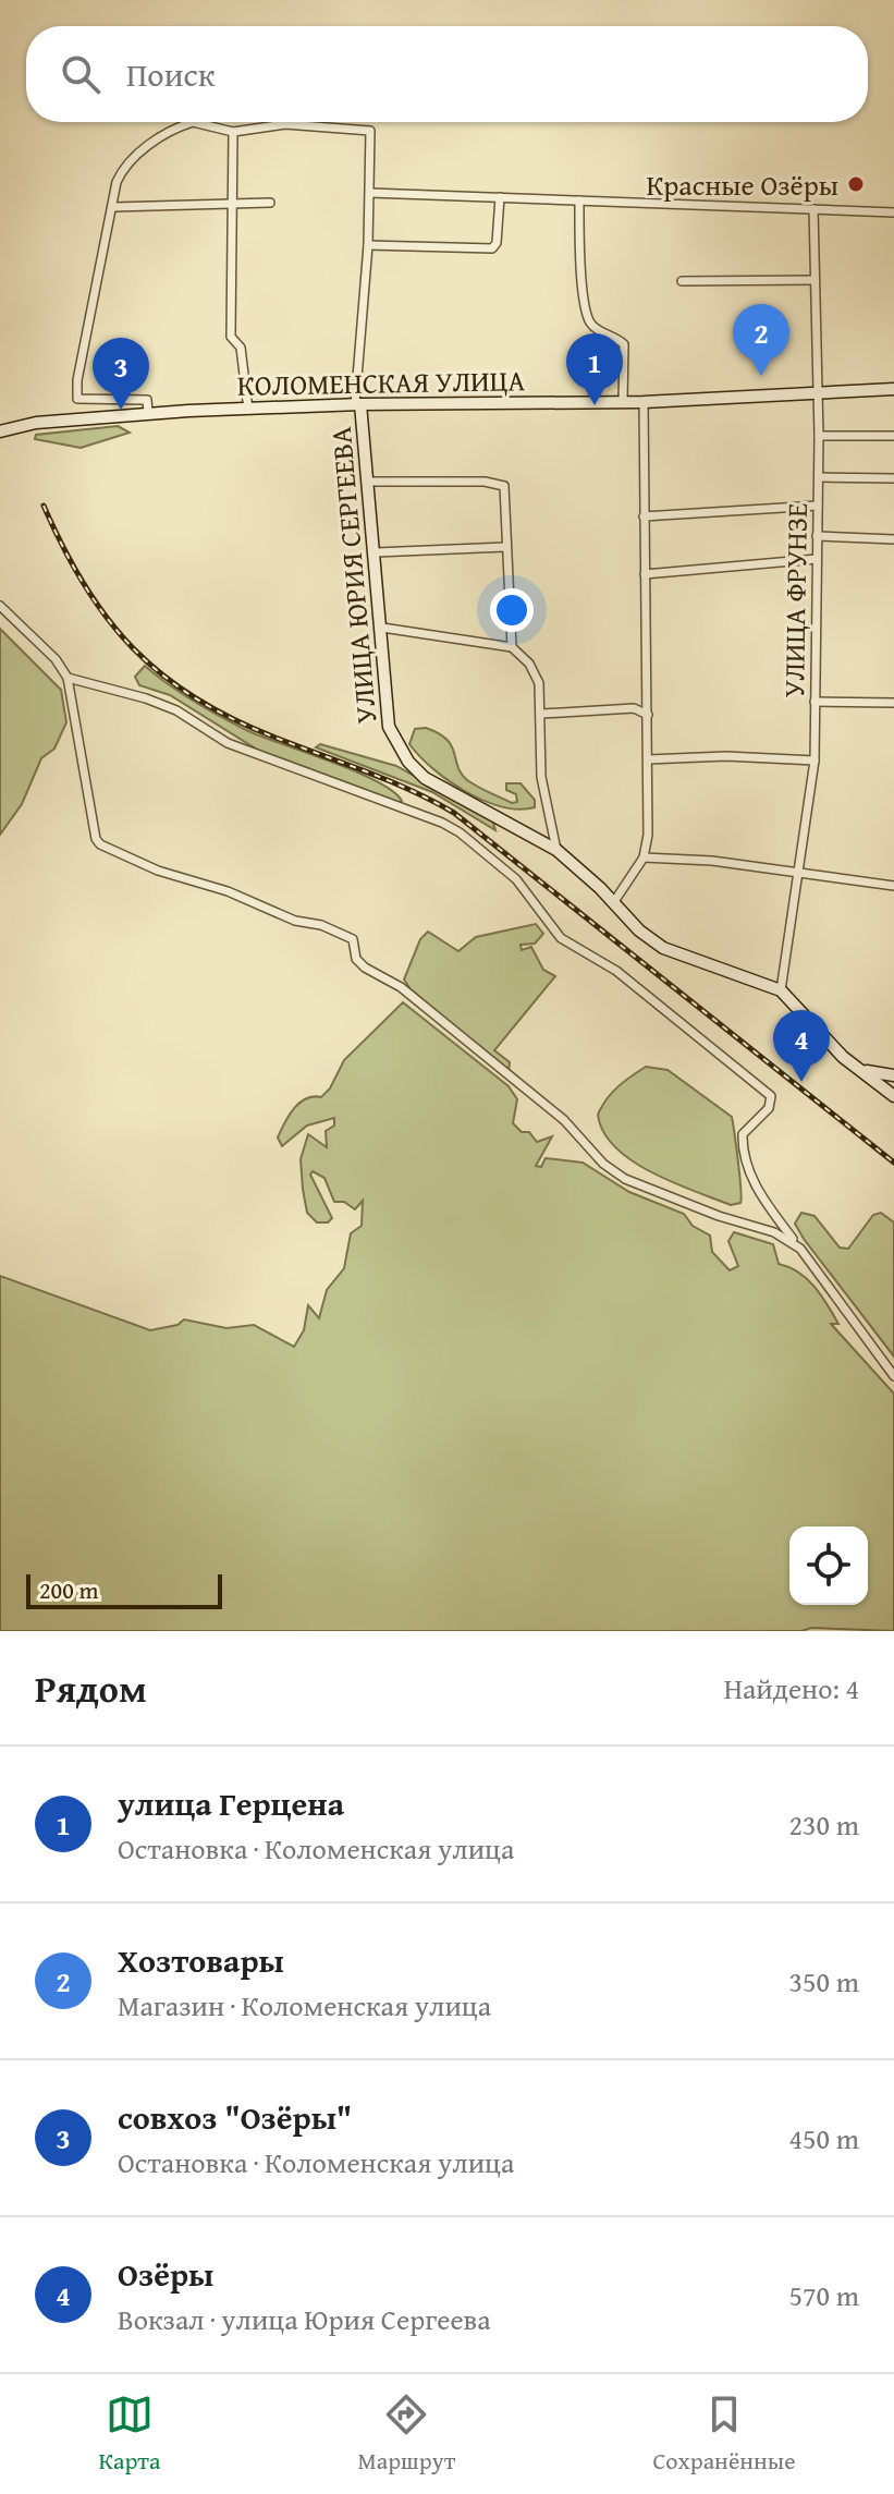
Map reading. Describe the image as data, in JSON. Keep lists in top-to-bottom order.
{
  "streets": {
    "main road": ["КОЛОМЕНСКАЯ УЛИЦА", "УЛИЦА ЮРИЯ СЕРГЕЕВА"],
    "street": ["УЛИЦА ФРУНЗЕ"]
  },
  "crossings": [
    ["КОЛОМЕНСКАЯ УЛИЦА", "УЛИЦА ЮРИЯ СЕРГЕЕВА"],
    ["КОЛОМЕНСКАЯ УЛИЦА", "УЛИЦА ФРУНЗЕ"],
    ["УЛИЦА ЮРИЯ СЕРГЕЕВА", "УЛИЦА ФРУНЗЕ"]
  ],
  "places": ["Красные Озёры"],
  "scale_bar": "200 m",
  "page": {
    "search": "Поиск",
    "pins": [
      "2",
      "1",
      "3",
      "4"
    ],
    "scale": "200 m",
    "heading": ["Рядом", "Найдено: 4"],
    "list": [
      {
        "mark": "1",
        "name": "улица Герцена",
        "note": "Остановка · Коломенская улица",
        "value": "230 m"
      },
      {
        "mark": "2",
        "name": "Хозтовары",
        "note": "Магазин · Коломенская улица",
        "value": "350 m"
      },
      {
        "mark": "3",
        "name": "совхоз \"Озёры\"",
        "note": "Остановка · Коломенская улица",
        "value": "450 m"
      },
      {
        "mark": "4",
        "name": "Озёры",
        "note": "Вокзал · улица Юрия Сергеева",
        "value": "570 m"
      }
    ],
    "nav": ["Карта", "Маршрут", "Сохранённые"]
  }
}
